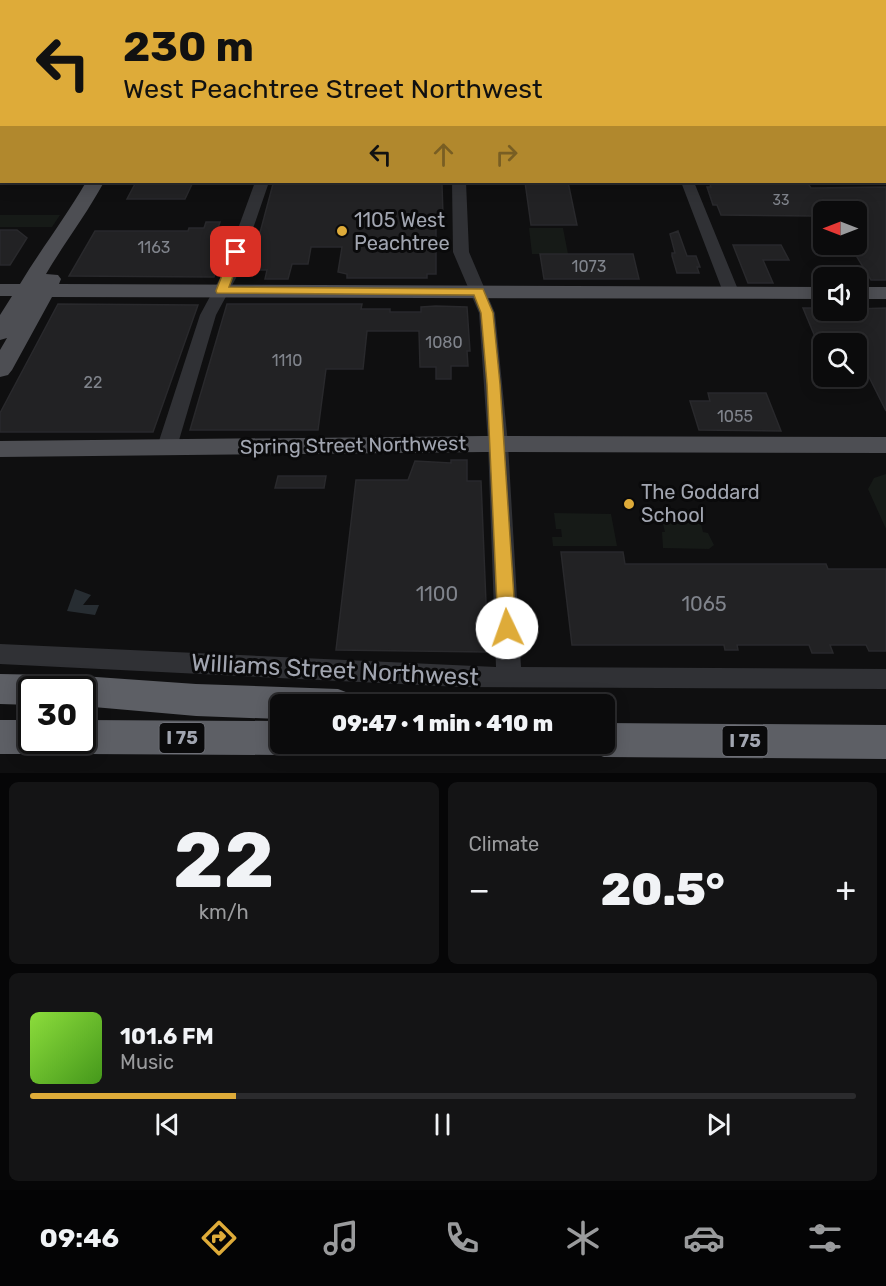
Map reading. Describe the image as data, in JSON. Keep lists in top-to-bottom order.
{
  "streets": {
    "highway": ["I 75"],
    "main road": ["Spring Street Northwest"],
    "street": ["Williams Street Northwest"]
  },
  "places": ["1105 West Peachtree", "The Goddard School"],
  "house_numbers": [
    "33",
    "1163",
    "1073",
    "1080",
    "1110",
    "22",
    "1055",
    "1100",
    "1065"
  ],
  "north": "left",
  "page": {
    "turn": ["230 m", "West Peachtree Street Northwest"],
    "limit": "30",
    "trip": "09:47 · 1 min · 410 m",
    "tile": [
      ["22", "km/h"],
      "Climate"
    ],
    "heat": ["−", "20.5°", "+"],
    "song": ["101.6 FM", "Music"],
    "tabs": "09:46"
  }
}
